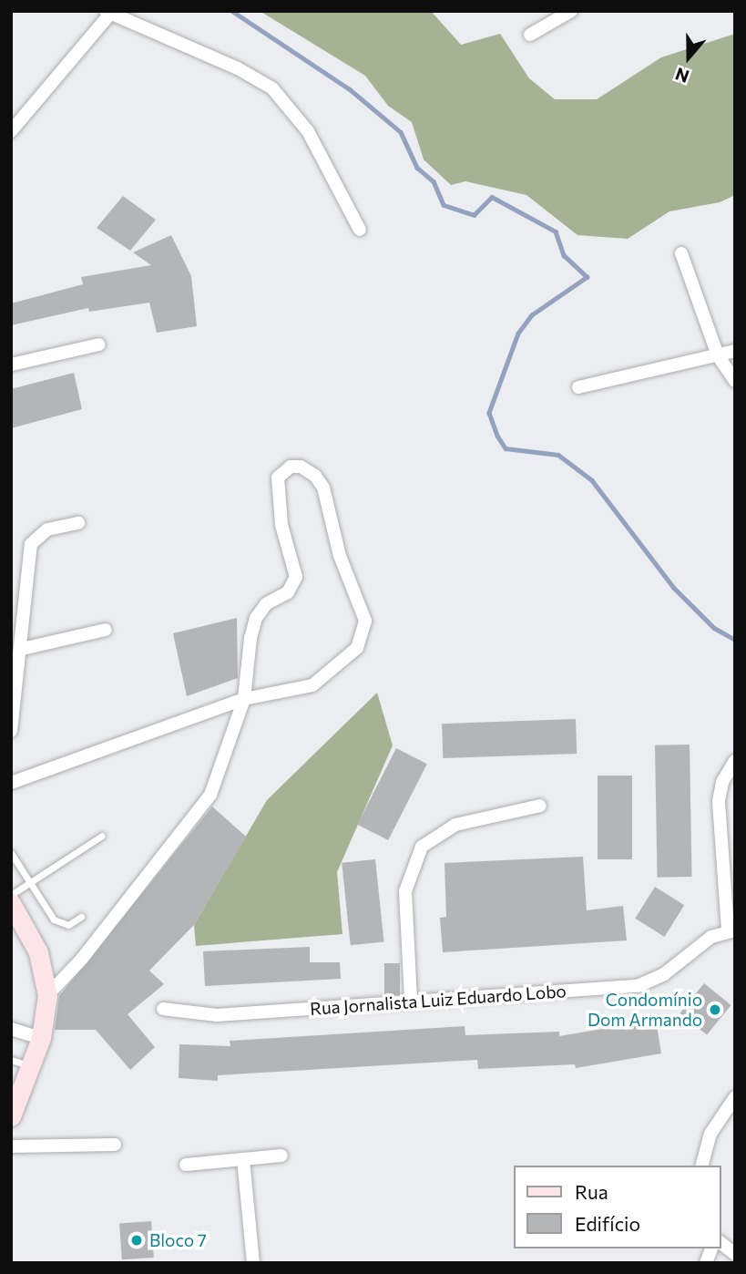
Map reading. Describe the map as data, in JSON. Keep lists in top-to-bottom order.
{
  "streets": {
    "street": ["Rua Jornalista Luiz Eduardo Lobo"]
  },
  "places": ["Condomínio Dom Armando", "Bloco 7"],
  "legend": ["Rua", "Edifício"],
  "north": "bottom"
}
